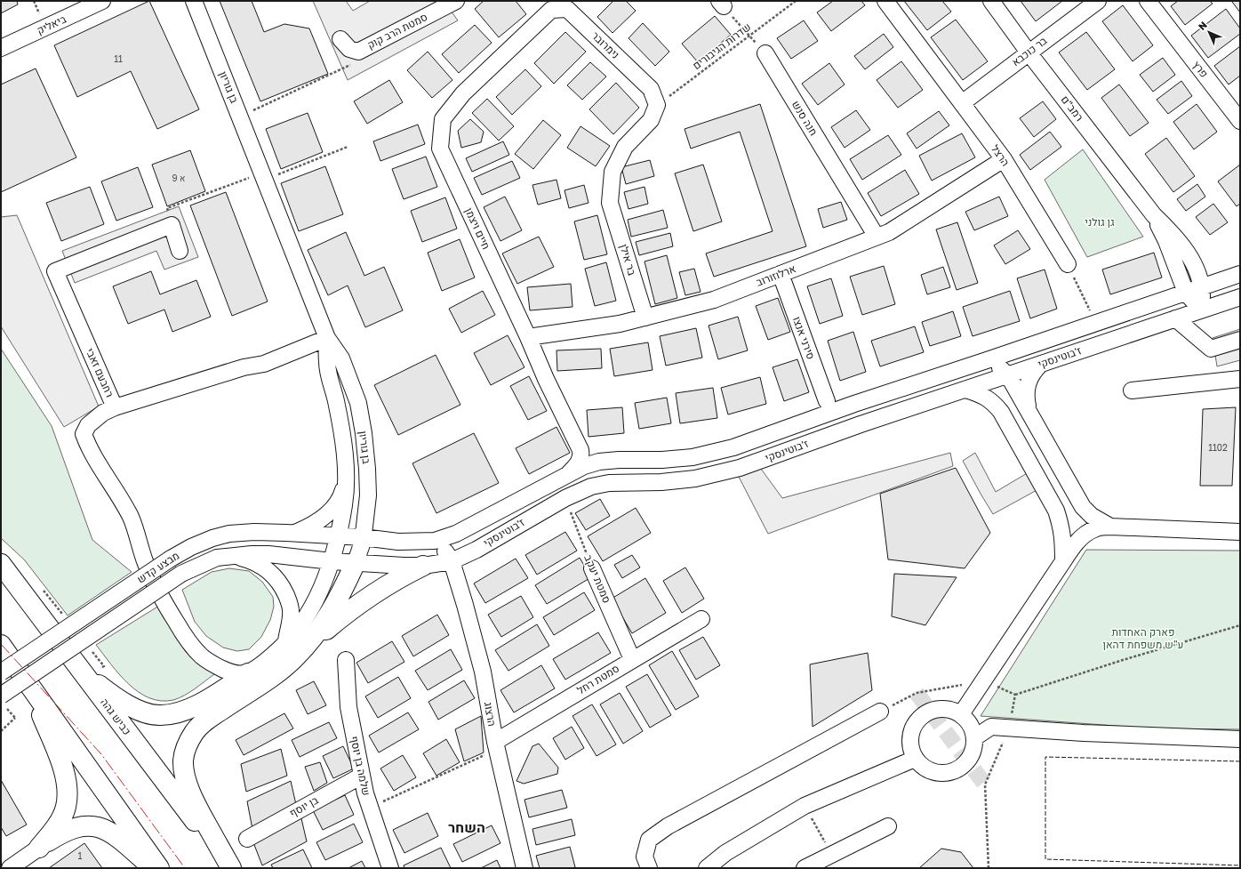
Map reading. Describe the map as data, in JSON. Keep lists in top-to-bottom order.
{
  "streets": {
    "highway": ["כביש גהה"],
    "street": [
      "ביאליק",
      "סמטת הרב קוק",
      "נימרובר",
      "בר כוכבא",
      "פרץ",
      "בן גוריון",
      "רמב\"ם",
      "חנה סנש",
      "הרצל",
      "חיים ויצמן",
      "בר אילן",
      "ארלוזורוב",
      "סירני אנצו",
      "ז'בוטינסקי",
      "רחבעם זאבי",
      "מבצע קדש",
      "סמטת יעקב",
      "סמטת רחל",
      "הרצוג",
      "שלמה בן יוסף",
      "בן יוסף"
    ],
    "path": ["שדרות הגיבורים"]
  },
  "crossings": [
    ["נימרובר", "שדרות הגיבורים"],
    ["נימרובר", "חיים ויצמן"],
    ["נימרובר", "בר אילן"],
    ["שדרות הגיבורים", "בר אילן"],
    ["בר כוכבא", "רמב\"ם"],
    ["בר כוכבא", "הרצל"],
    ["בן גוריון", "ז'בוטינסקי"],
    ["בן גוריון", "רחבעם זאבי"],
    ["בן גוריון", "מבצע קדש"],
    ["רמב\"ם", "ז'בוטינסקי"],
    ["חנה סנש", "ארלוזורוב"],
    ["הרצל", "ארלוזורוב"],
    ["חיים ויצמן", "ארלוזורוב"],
    ["חיים ויצמן", "ז'בוטינסקי"],
    ["בר אילן", "ארלוזורוב"],
    ["ארלוזורוב", "סירני אנצו"],
    ["ז'בוטינסקי", "מבצע קדש"],
    ["ז'בוטינסקי", "סמטת יעקב"],
    ["ז'בוטינסקי", "הרצוג"],
    ["סמטת יעקב", "סמטת רחל"],
    ["סמטת רחל", "הרצוג"],
    ["שלמה בן יוסף", "בן יוסף"]
  ],
  "districts": ["השחר"],
  "parks": ["גן גולני", "פארק האחדות ע\"ש משפחת דהאן"],
  "house_numbers": [
    "11",
    "9 א",
    "1102",
    "1"
  ],
  "north": "top left"
}
